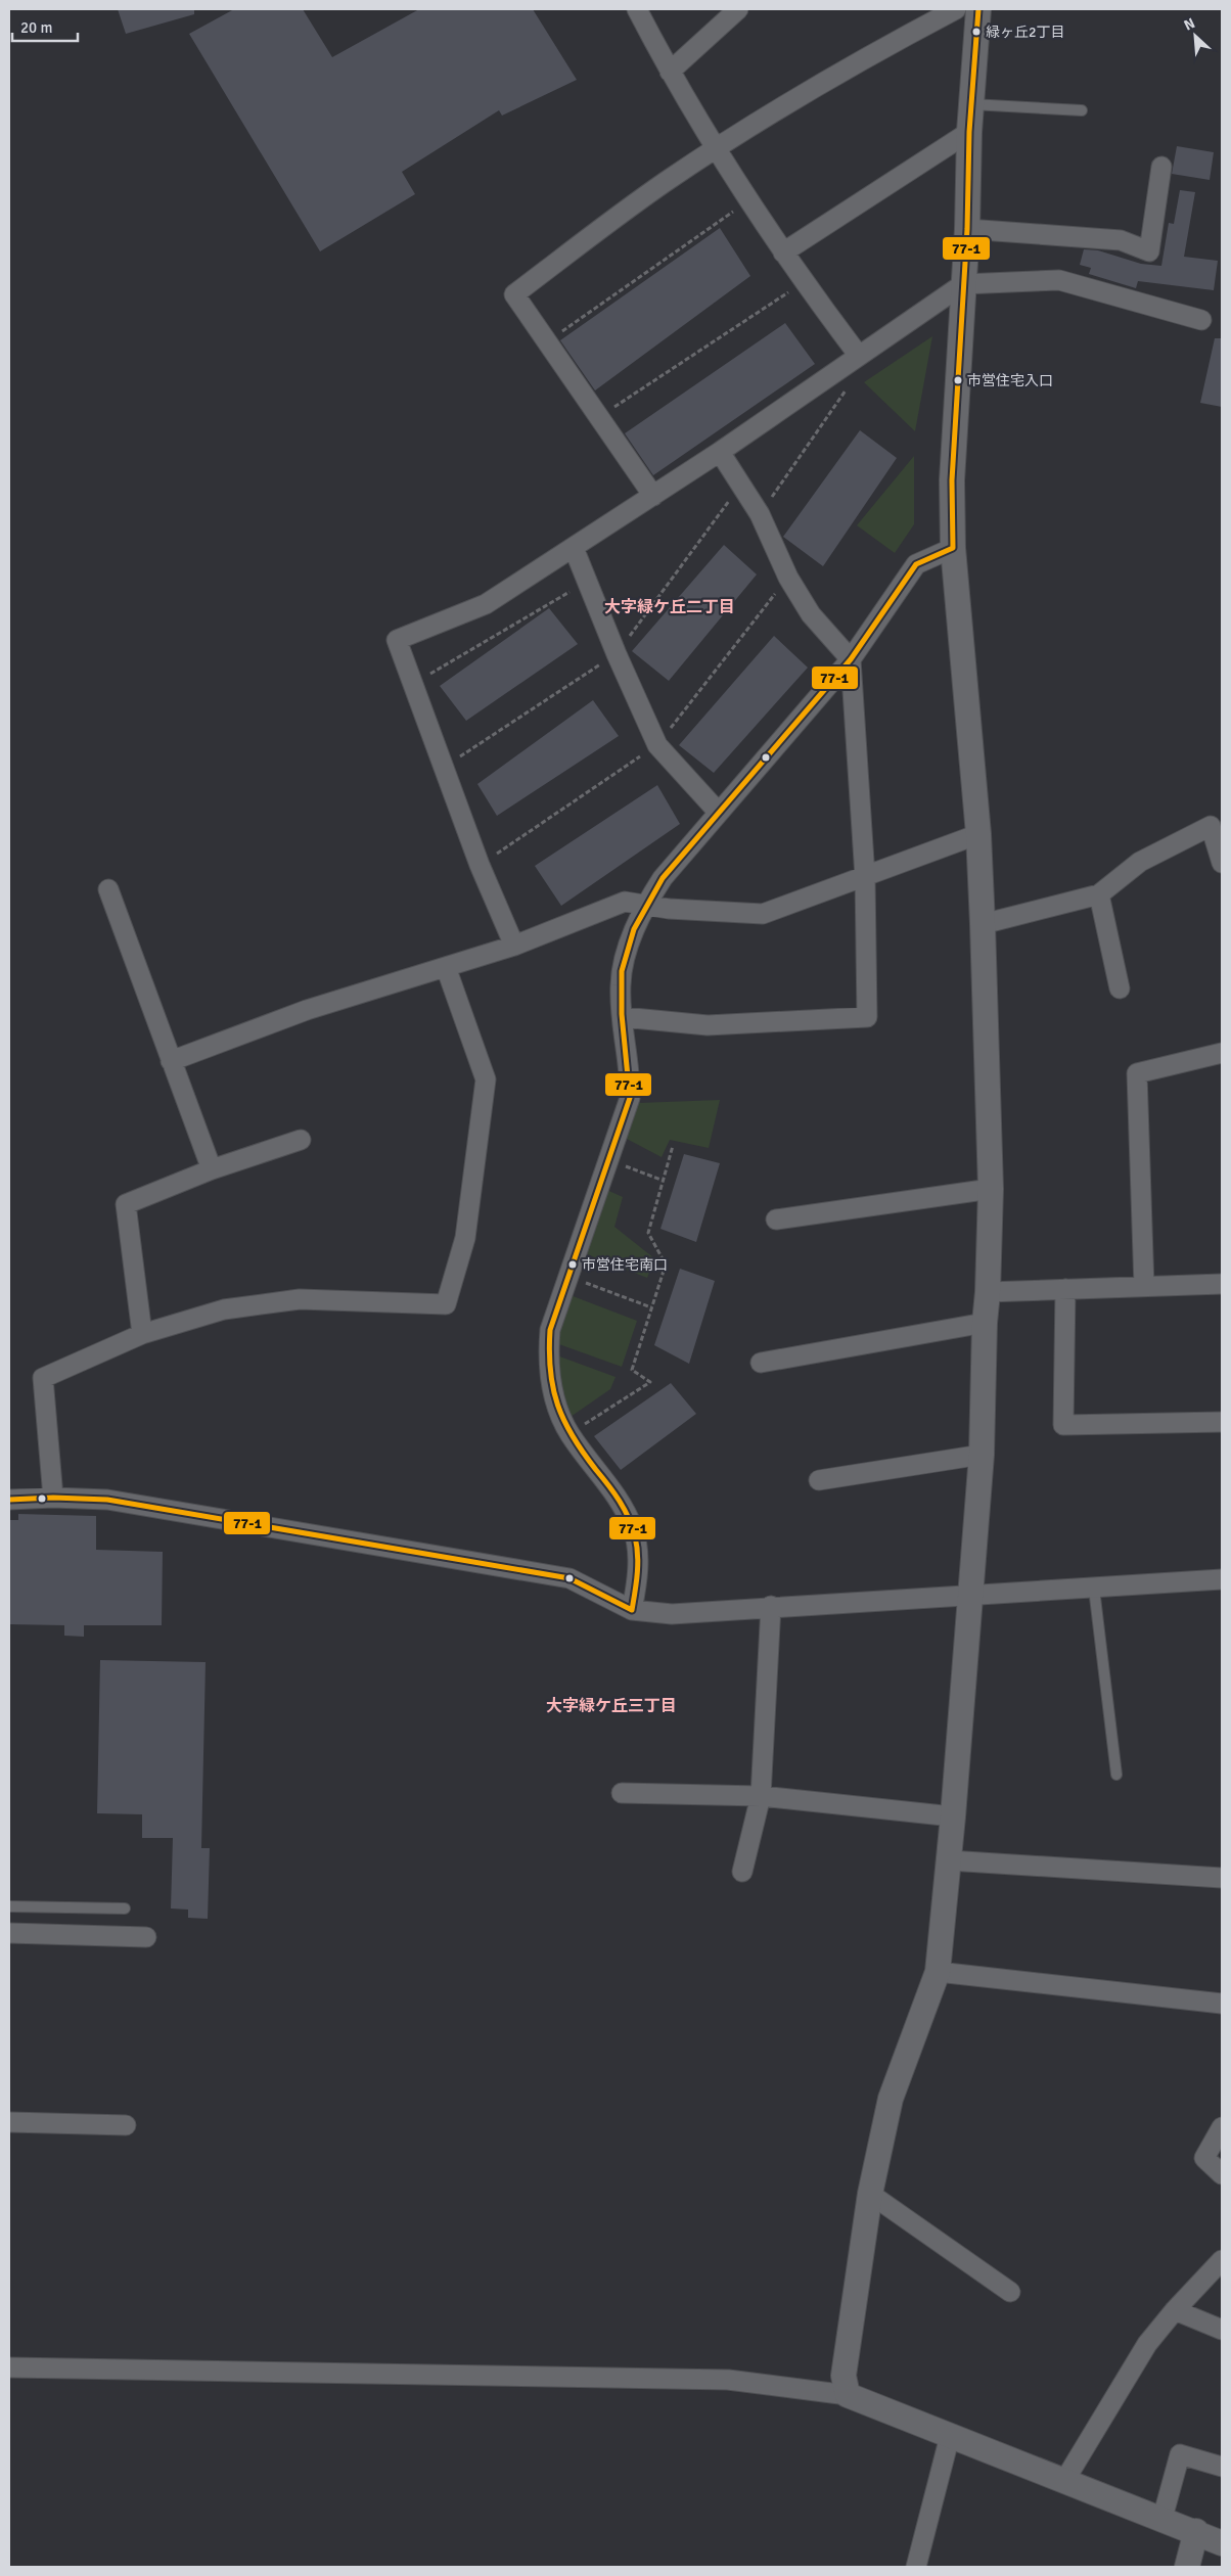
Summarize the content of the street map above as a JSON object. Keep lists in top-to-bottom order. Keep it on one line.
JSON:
{"districts":["大字緑ケ丘二丁目","大字緑ケ丘三丁目"],"places":["緑ヶ丘2丁目","市営住宅入口","市営住宅南口"],"lines":["transit line 77-1"],"scale_bar":"20 m","north":"top left"}
